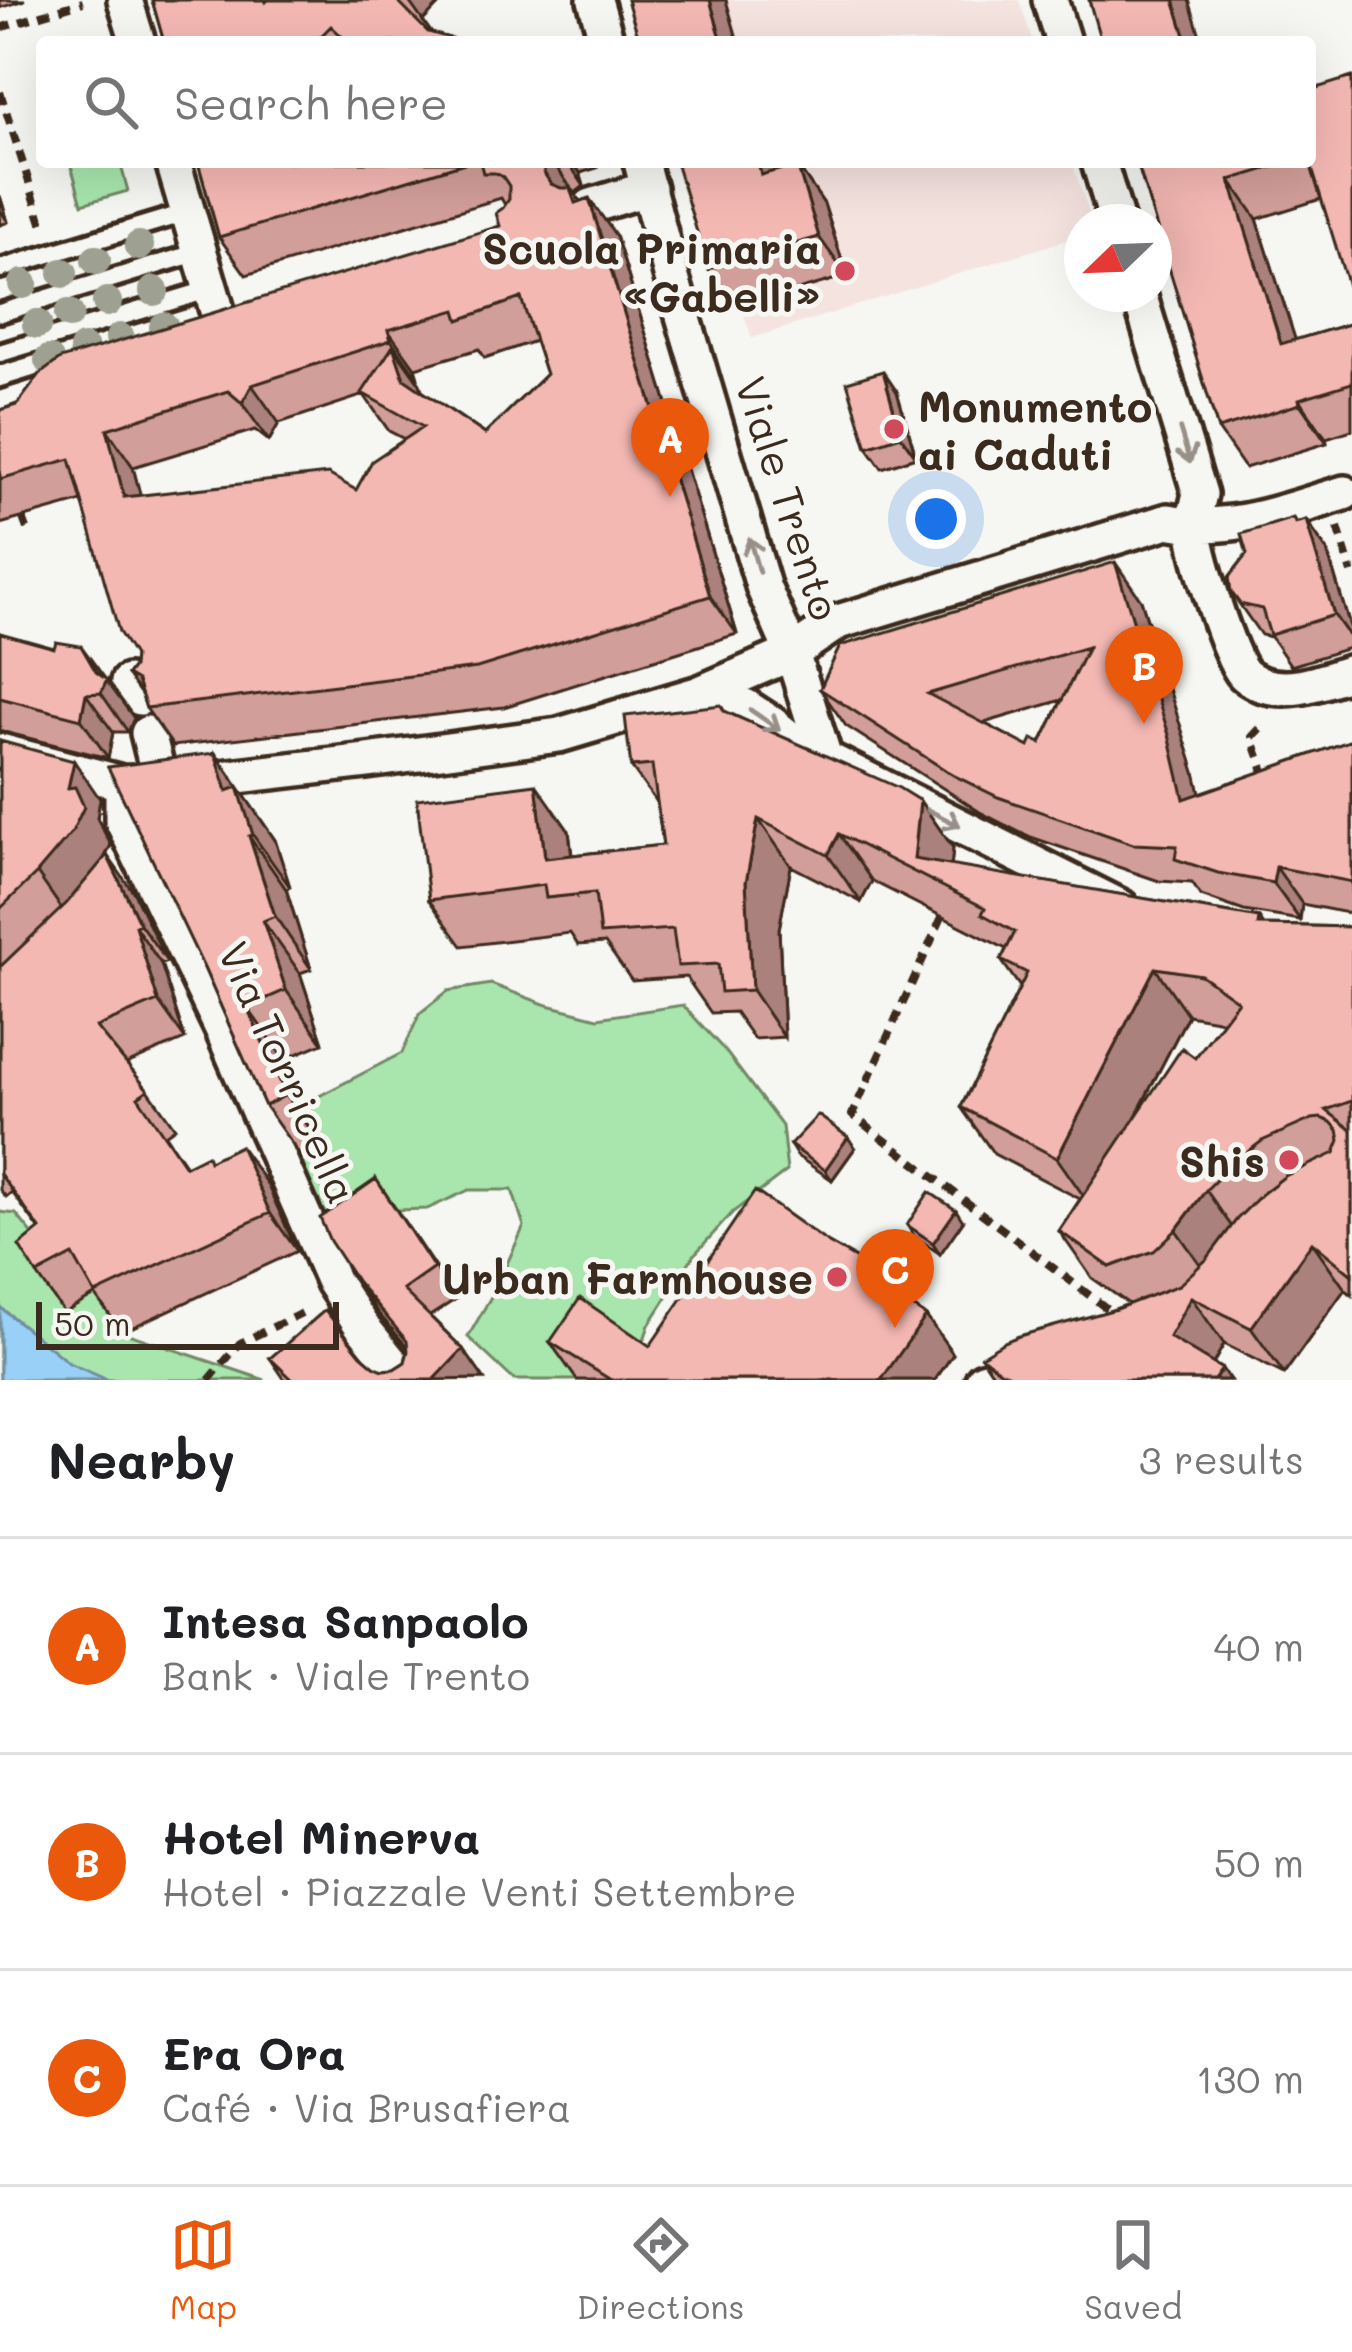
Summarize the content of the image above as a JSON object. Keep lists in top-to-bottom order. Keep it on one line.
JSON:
{"streets":{"street":["Viale Trento","Via Torricella"]},"one_way":["Viale Trento"],"places":["Scuola Primaria «Gabelli»","Monumento ai Caduti","Shis","Urban Farmhouse"],"scale_bar":"50 m","north":"bottom left","page":{"search":"Search here","pins":["A","B","C"],"scale":"50 m","heading":["Nearby","3 results"],"list":[{"mark":"A","name":"Intesa Sanpaolo","note":"Bank · Viale Trento","value":"40 m"},{"mark":"B","name":"Hotel Minerva","note":"Hotel · Piazzale Venti Settembre","value":"50 m"},{"mark":"C","name":"Era Ora","note":"Café · Via Brusafiera","value":"130 m"}],"nav":["Map","Directions","Saved"]}}
